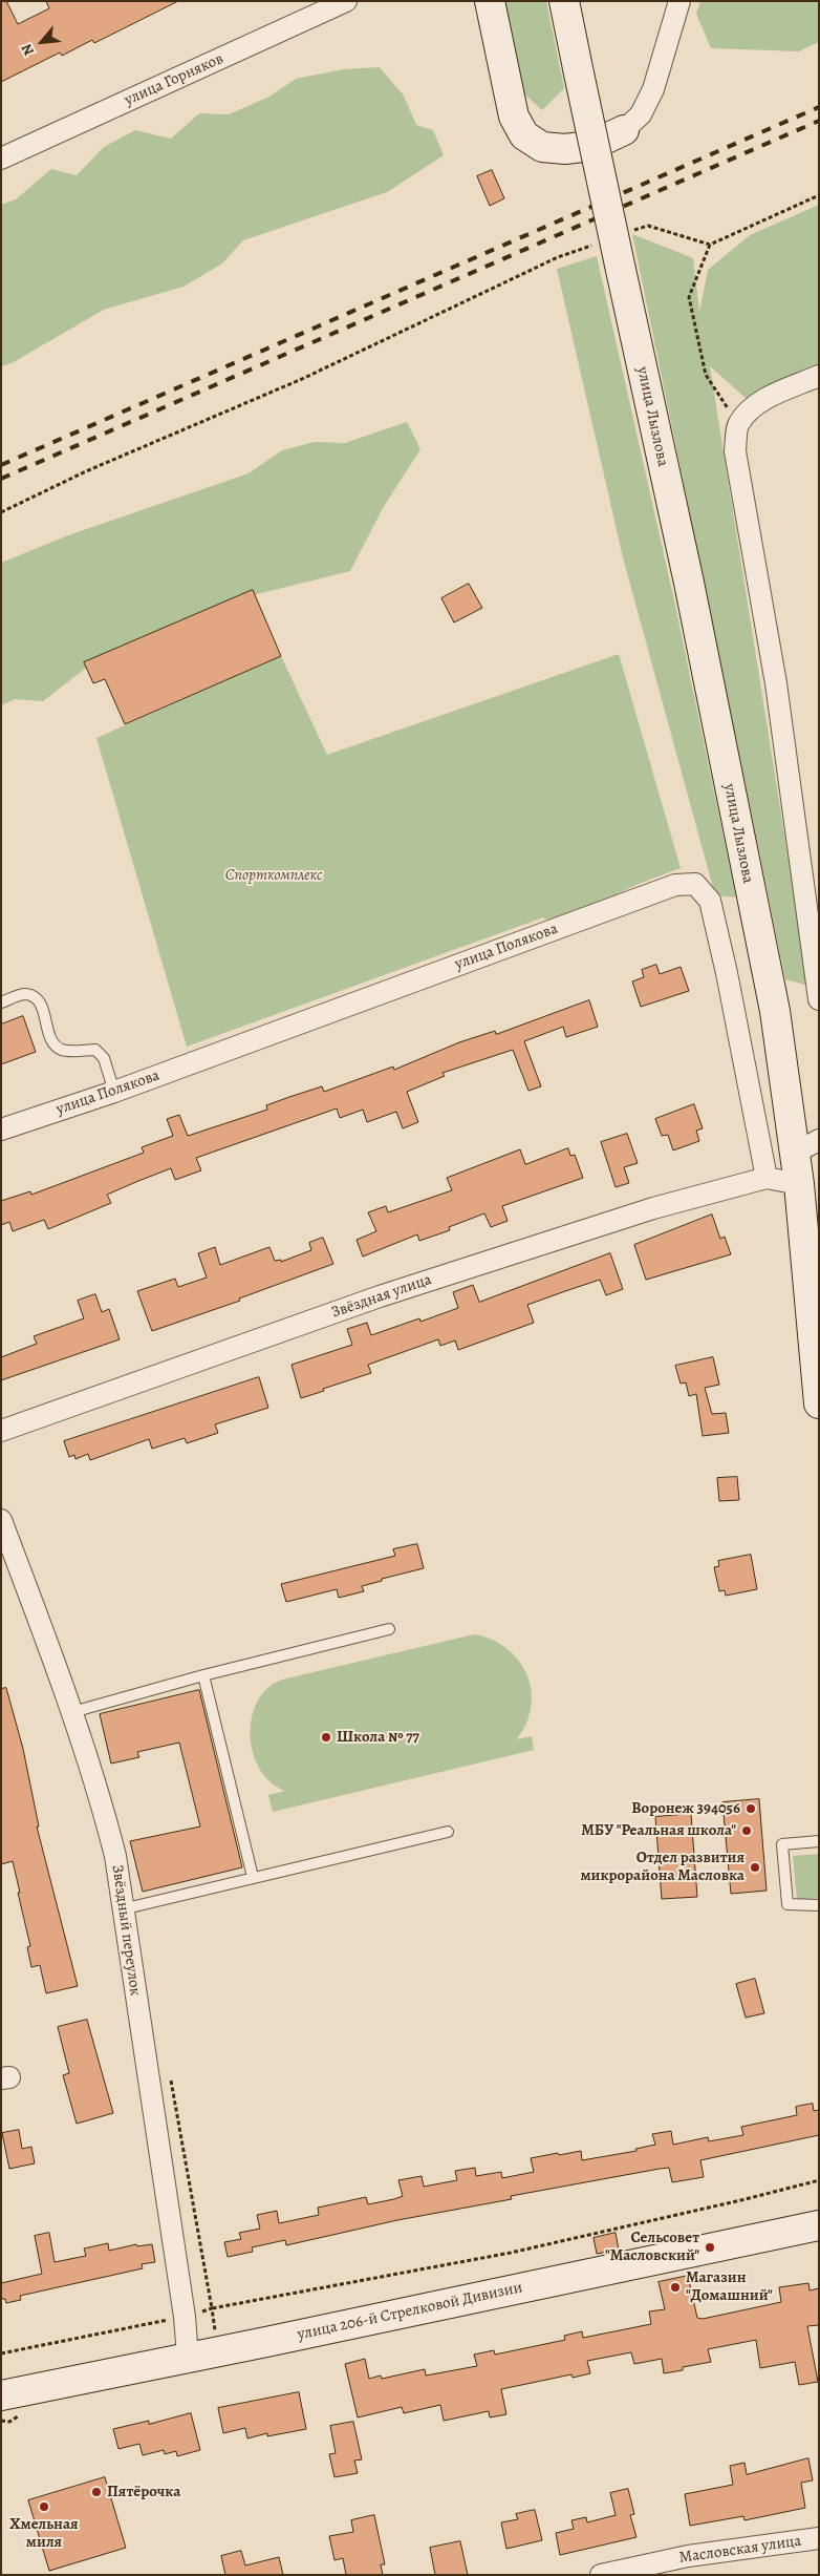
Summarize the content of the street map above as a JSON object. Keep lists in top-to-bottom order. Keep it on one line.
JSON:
{"streets":{"main road":["улица Лызлова","улица 206-й Стрелковой Дивизии"],"street":["улица Горняков","улица Полякова","Звёздная улица","Звёздный переулок","Масловская улица"]},"crossings":[["улица Полякова","Звёздная улица"],["Звёздный переулок","улица 206-й Стрелковой Дивизии"]],"parks":["Спорткомплекс"],"places":["Школа № 77","Воронеж 394056","МБУ \"Реальная школа\"","Отдел развития микрорайона Масловка","Сельсовет \"Масловский\"","Магазин \"Домашний\"","Пятёрочка","Хмельная миля"],"north":"bottom left"}
